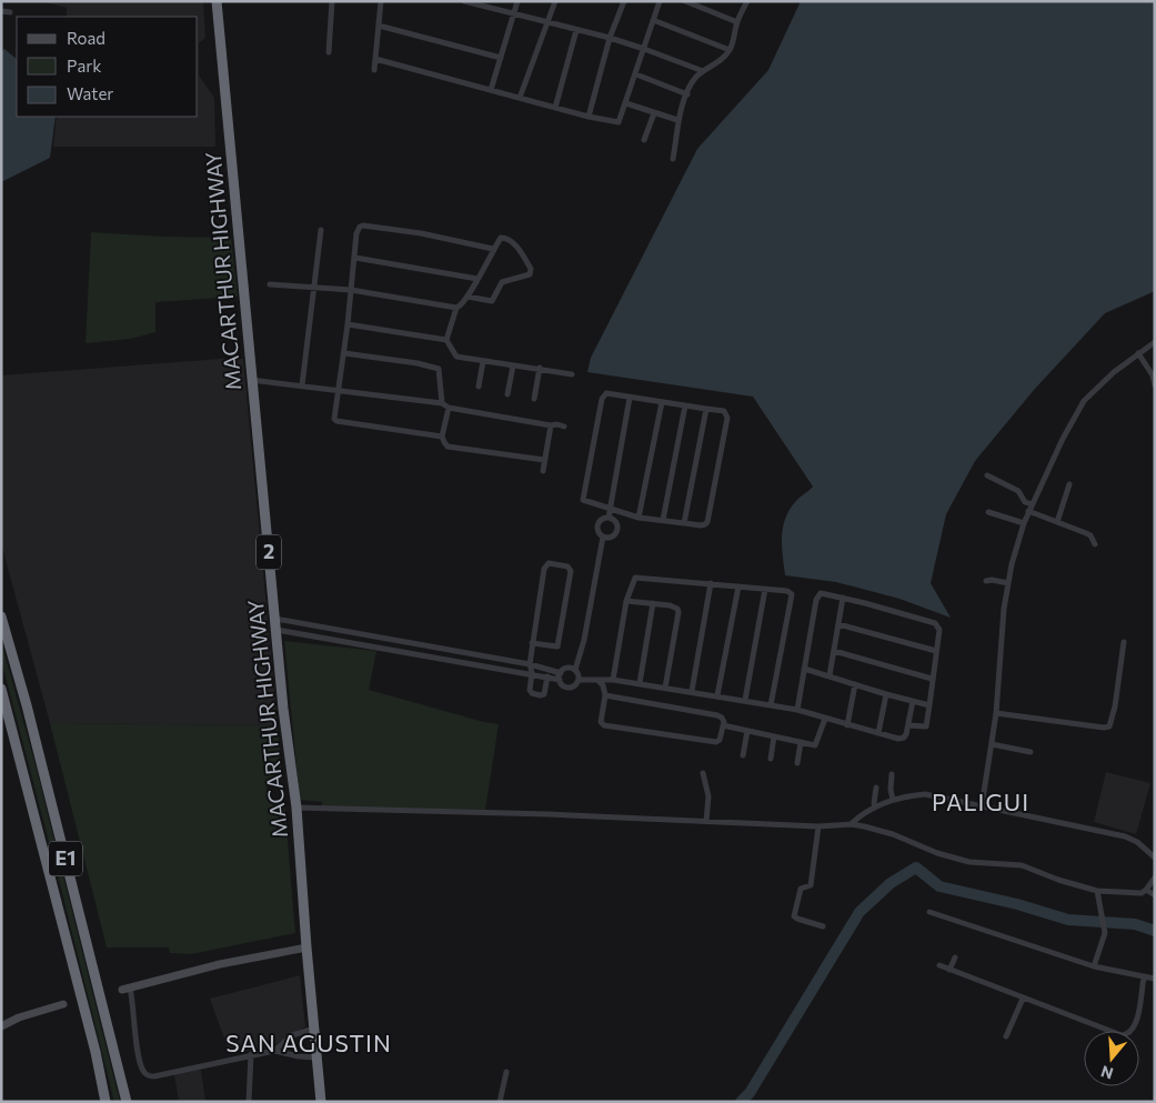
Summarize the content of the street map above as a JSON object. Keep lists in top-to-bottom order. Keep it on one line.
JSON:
{"streets":{"highway":["MACARTHUR HIGHWAY","2","E1"]},"districts":["PALIGUI","SAN AGUSTIN"],"legend":["Road","Park","Water"],"north":"bottom"}
